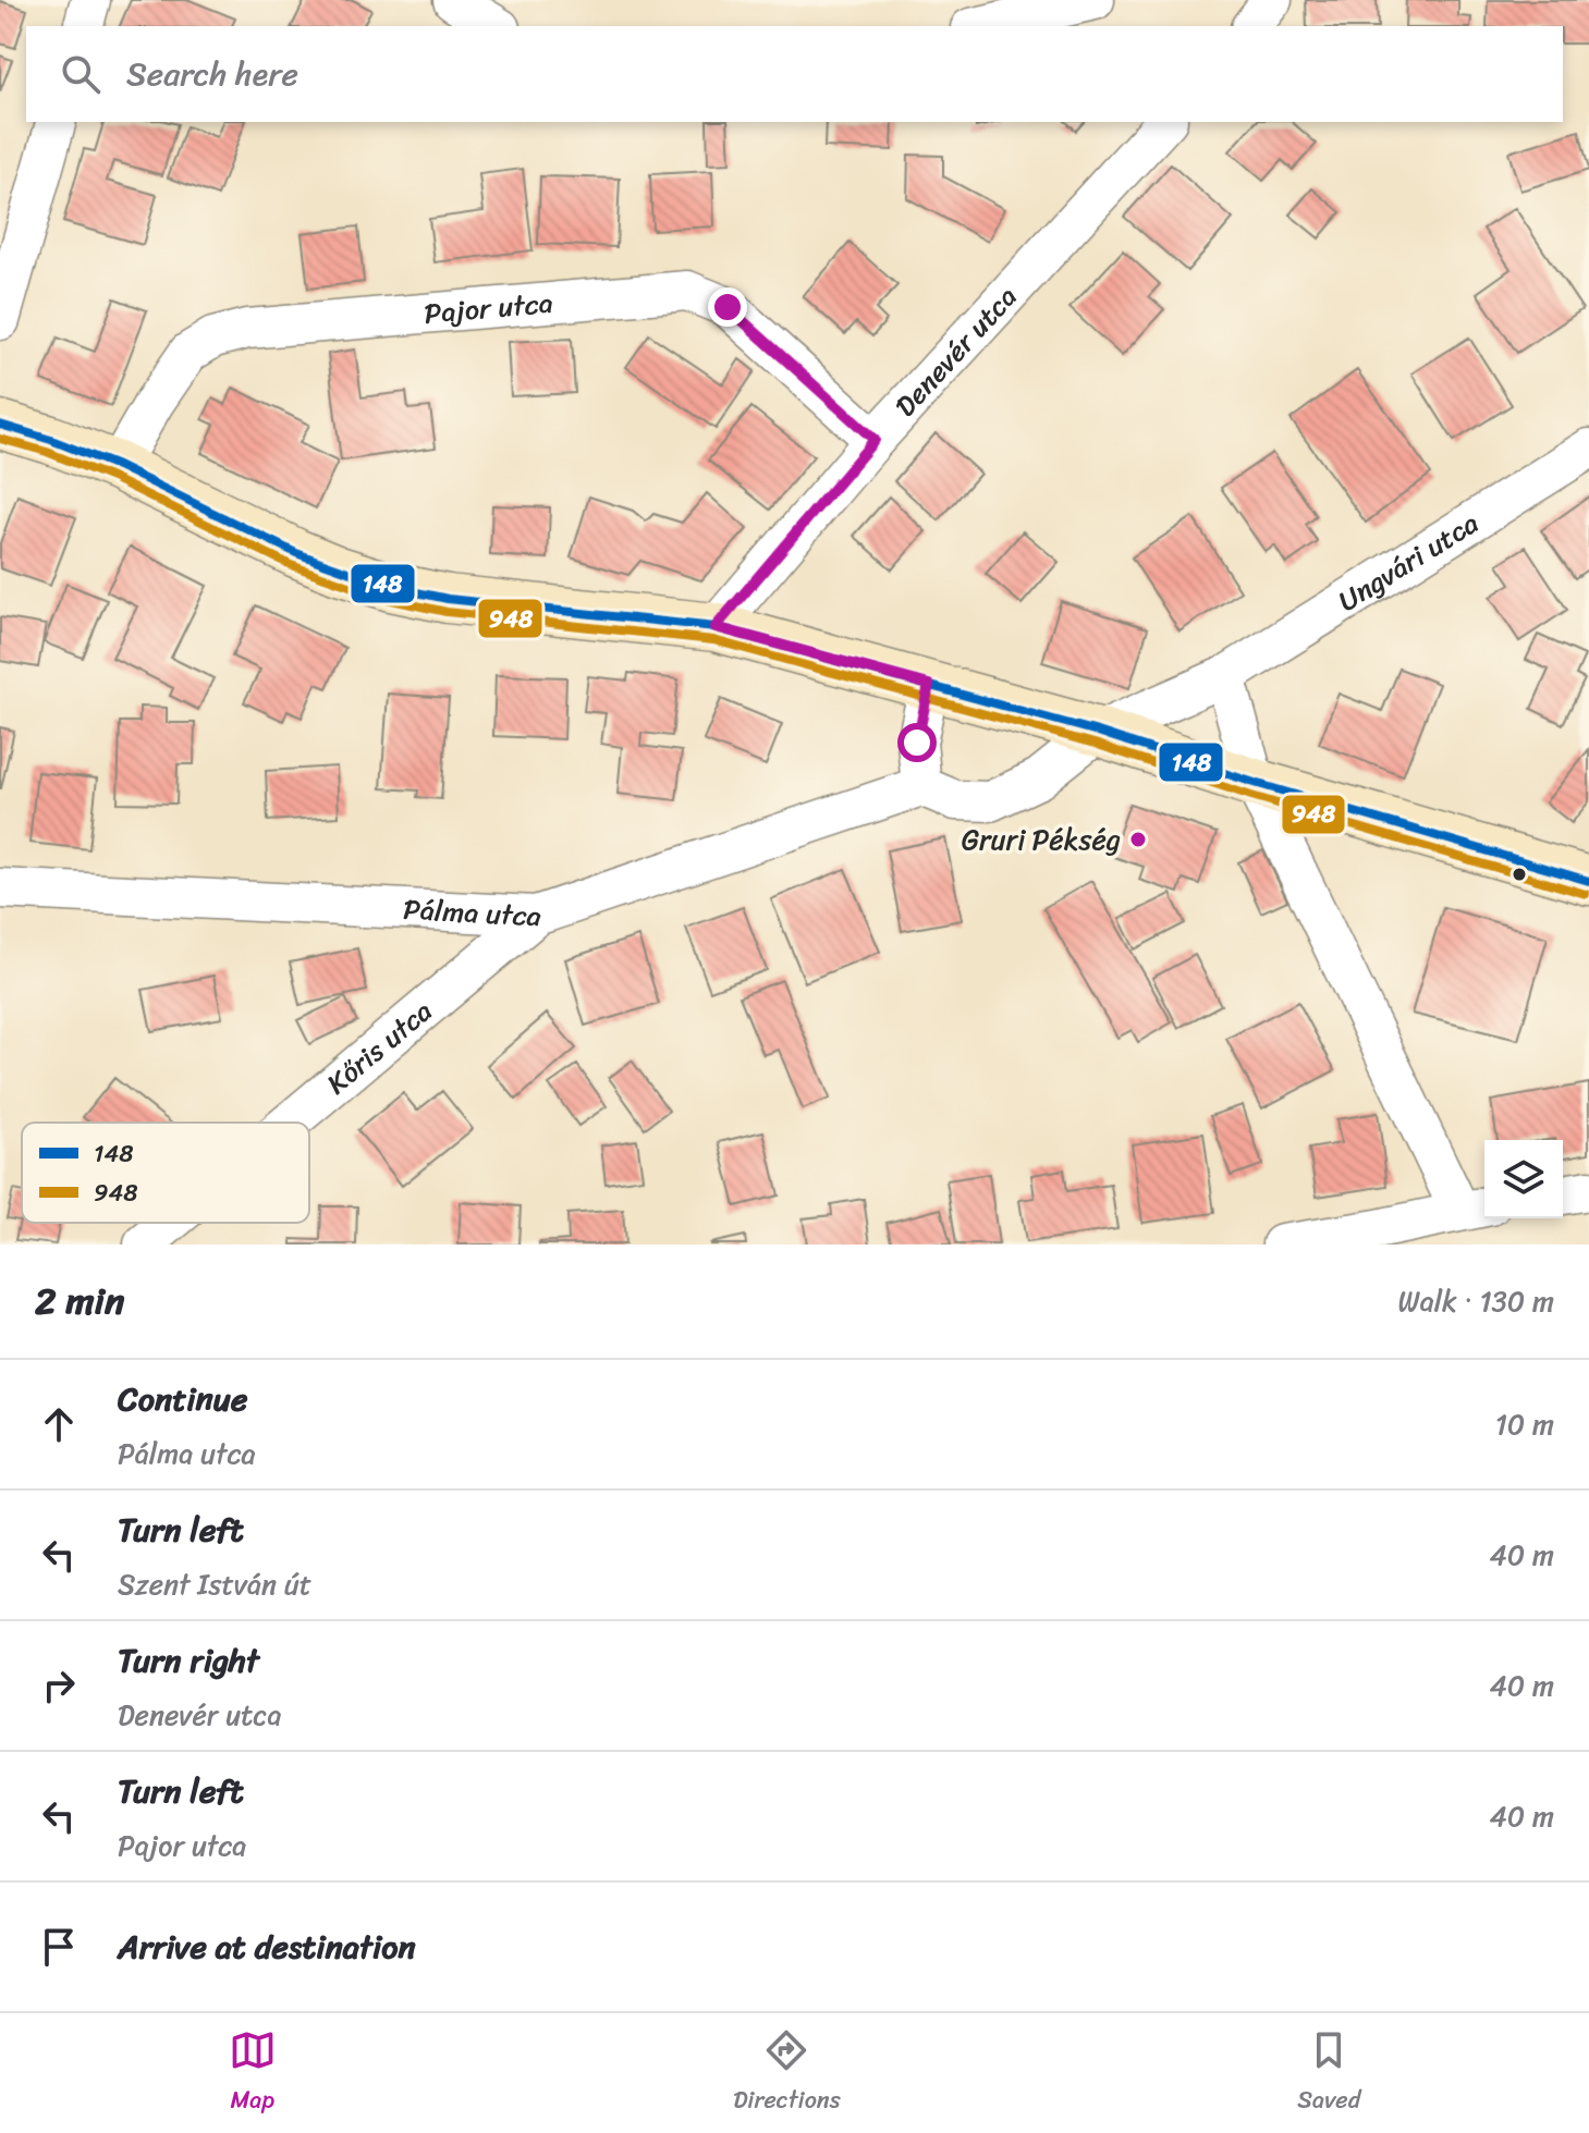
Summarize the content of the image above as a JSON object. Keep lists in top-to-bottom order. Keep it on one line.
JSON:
{"streets":{"street":["Pajor utca","Denevér utca","Ungvári utca","Pálma utca","Kőris utca"]},"crossings":[["Pajor utca","Denevér utca"],["Pálma utca","Kőris utca"]],"places":["Gruri Pékség"],"lines":["transit line 148","transit line 948"],"legend":["148","948"],"page":{"search":"Search here","heading":["2 min","Walk · 130 m"],"list":[["Continue","Pálma utca","10 m"],["Turn left","Szent István út","40 m"],["Turn right","Denevér utca","40 m"],["Turn left","Pajor utca","40 m"],"Arrive at destination"],"nav":["Map","Directions","Saved"]}}
